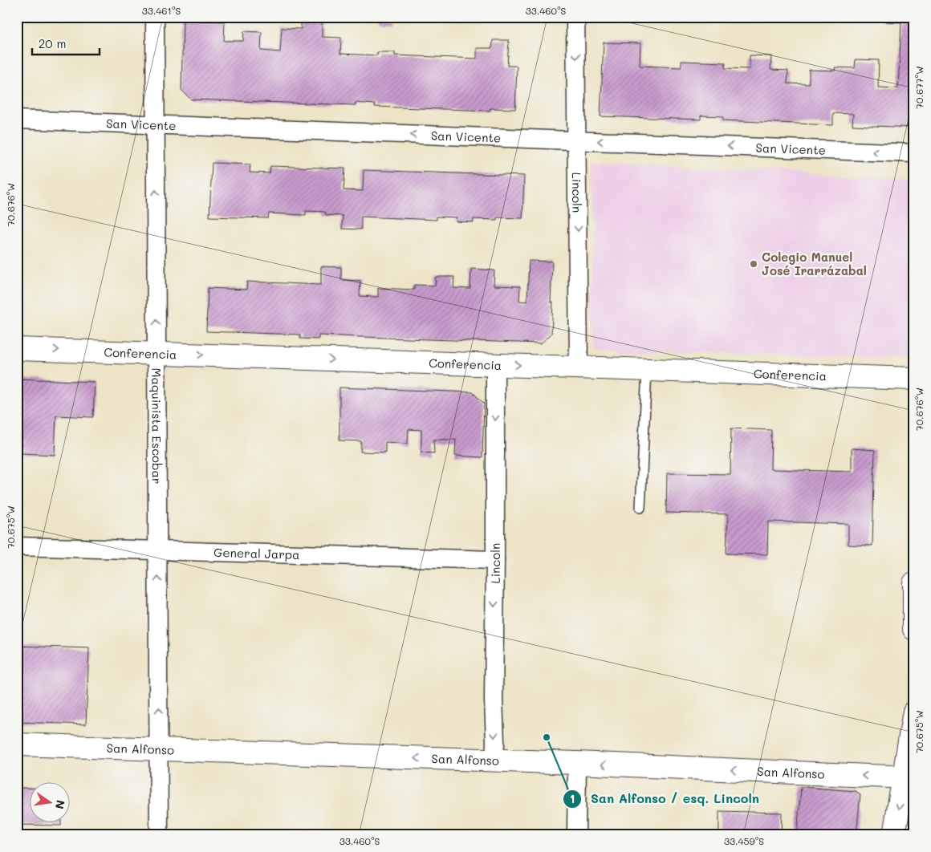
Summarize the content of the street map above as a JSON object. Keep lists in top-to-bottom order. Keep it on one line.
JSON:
{"streets":{"street":["San Vicente","Lincoln","Conferencia","Maquinista Escobar","General Jarpa","San Alfonso"]},"crossings":[["San Vicente","Lincoln"],["San Vicente","Maquinista Escobar"],["Lincoln","Conferencia"],["Lincoln","General Jarpa"],["Lincoln","San Alfonso"],["Conferencia","Maquinista Escobar"],["Maquinista Escobar","General Jarpa"],["Maquinista Escobar","San Alfonso"]],"one_way":["San Vicente","Lincoln","Conferencia","Maquinista Escobar","San Alfonso"],"places":["Colegio Manuel José Irarrázabal","San Alfonso / esq. Lincoln"],"scale_bar":"20 m","north":"right","coordinates":["33.461°S","33.460°S","70.677°W","70.676°W","70.675°W","33.459°S"]}
